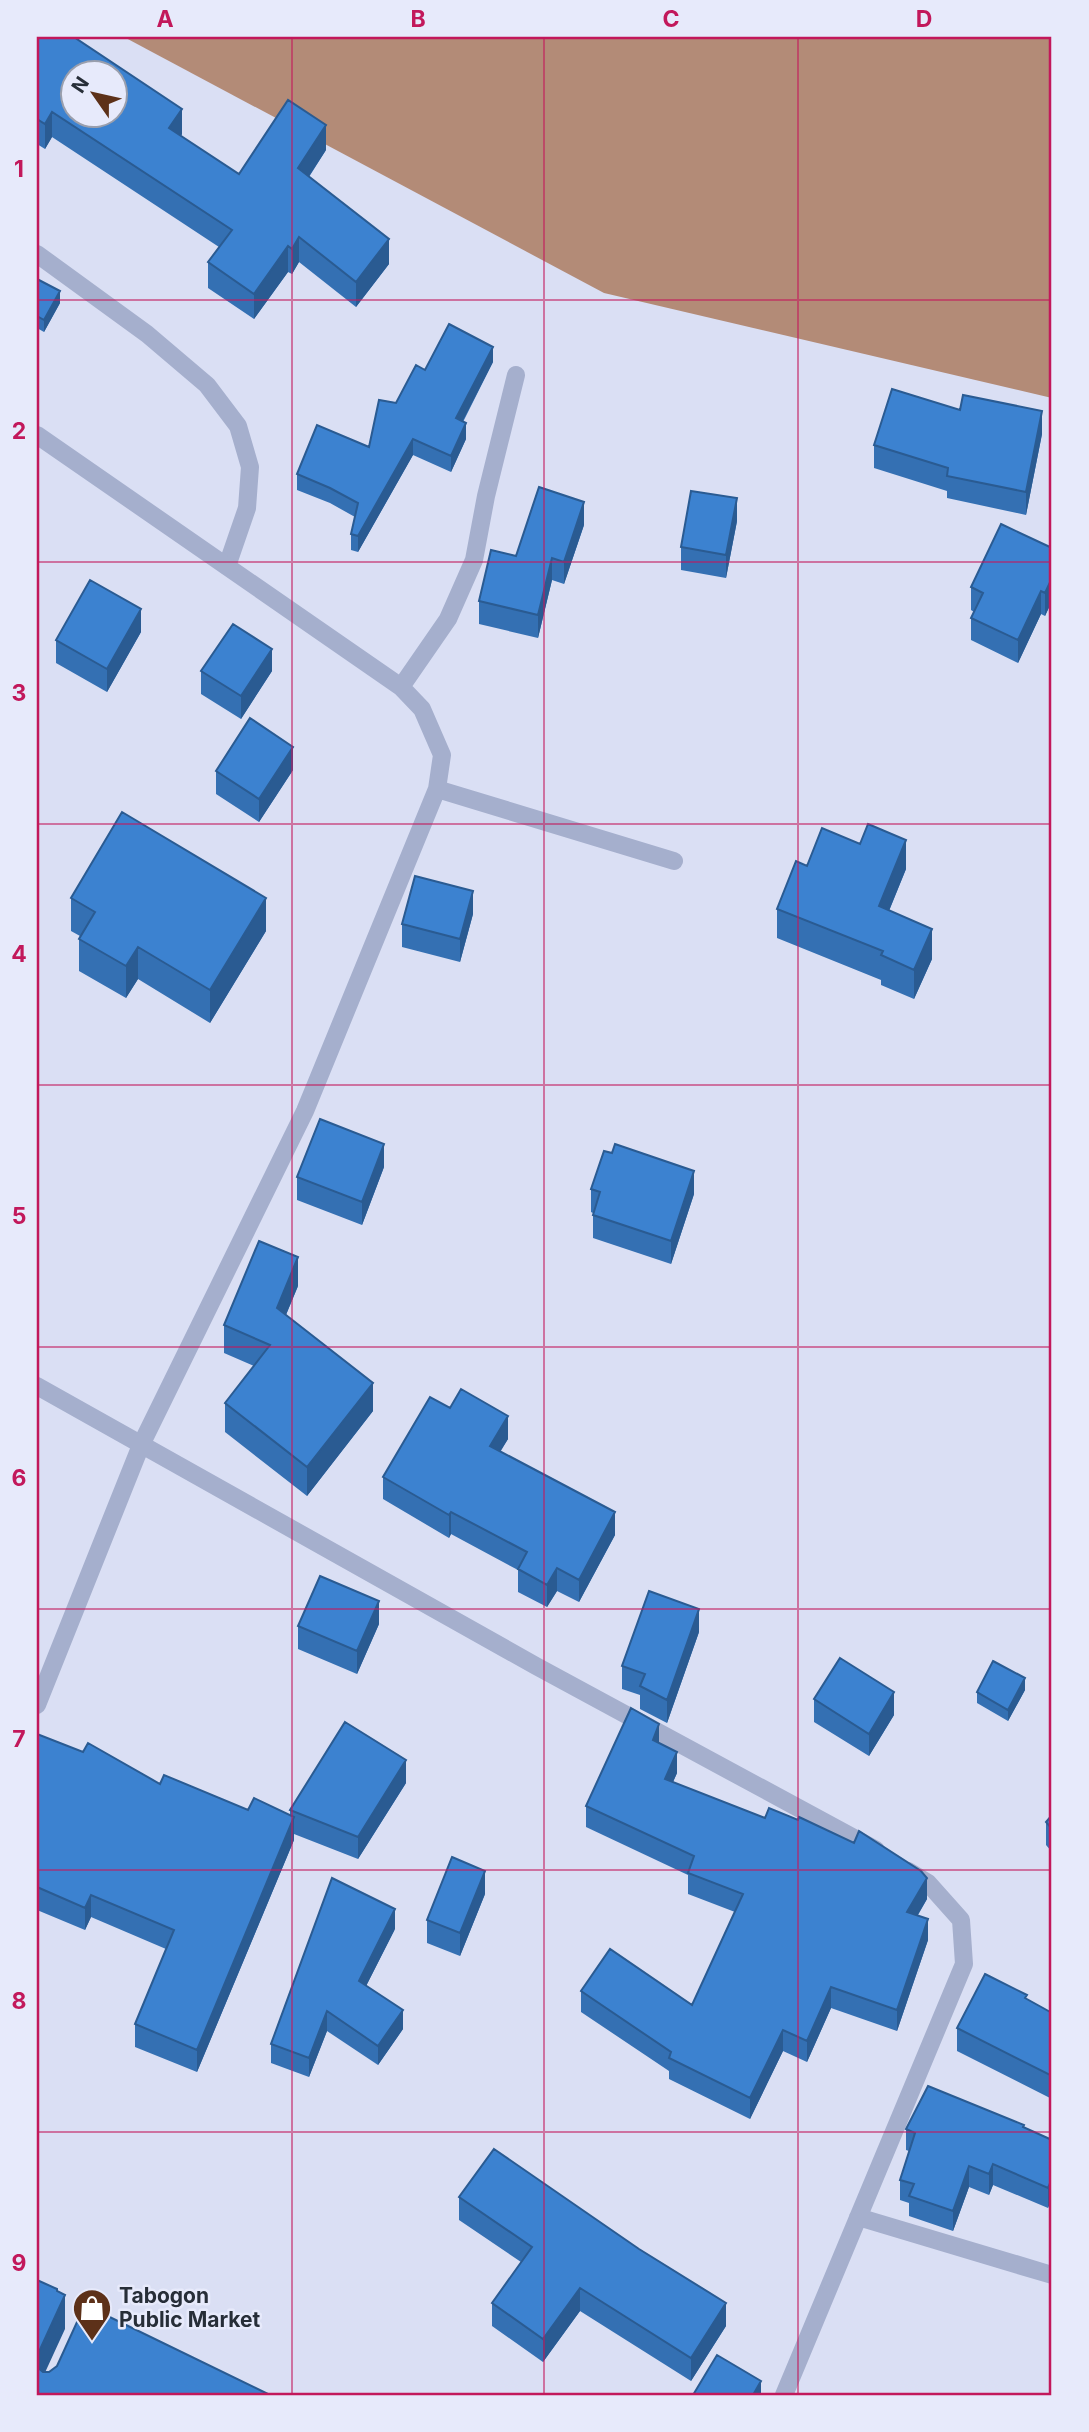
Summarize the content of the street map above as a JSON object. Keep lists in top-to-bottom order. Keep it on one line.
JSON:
{"places":{"shop":["Tabogon Public Market"]},"north":"top left","grid":{"columns":["A","B","C","D"],"rows":["1","2","3","4","5","6","7","8","9"]}}
